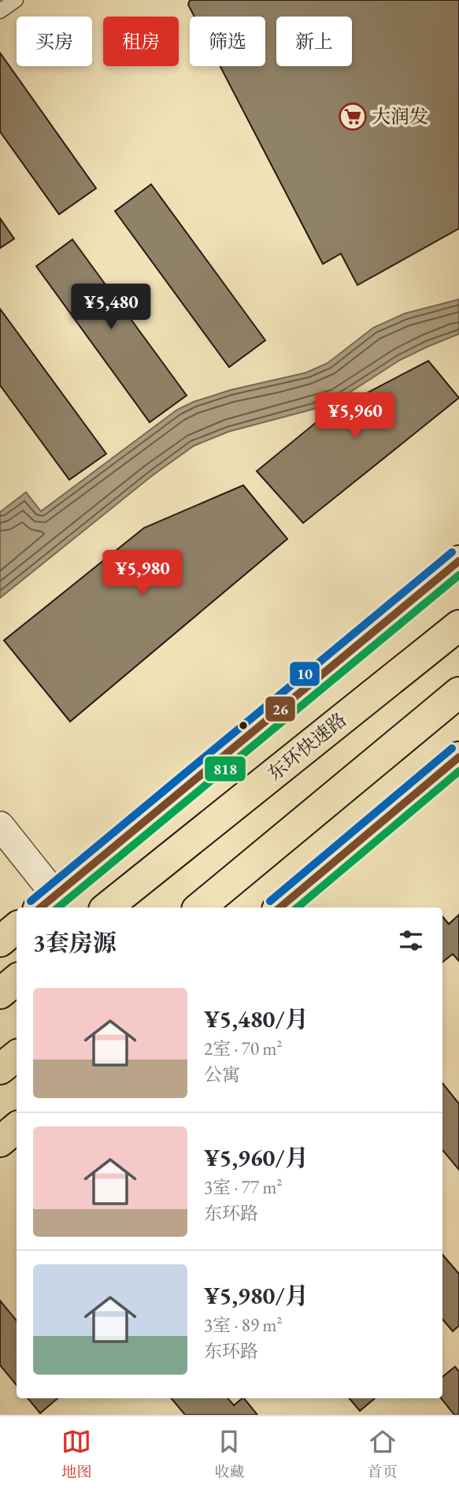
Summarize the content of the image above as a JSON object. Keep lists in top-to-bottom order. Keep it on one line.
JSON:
{"streets":{"main road":["东环快速路"]},"places":{"supermarket":["大润发"]},"lines":["transit line 10","transit line 26","transit line 818"],"page":{"chip":["买房","租房","筛选","新上"],"price":["¥5,480","¥5,960","¥5,980"],"heading":"3套房源","list":[{"name":"¥5,480/月","note":"2室 · 70 m² · 公寓"},{"name":"¥5,960/月","note":"3室 · 77 m² · 东环路"},{"name":"¥5,980/月","note":"3室 · 89 m² · 东环路"}],"tabs":["地图","收藏","首页"]}}
